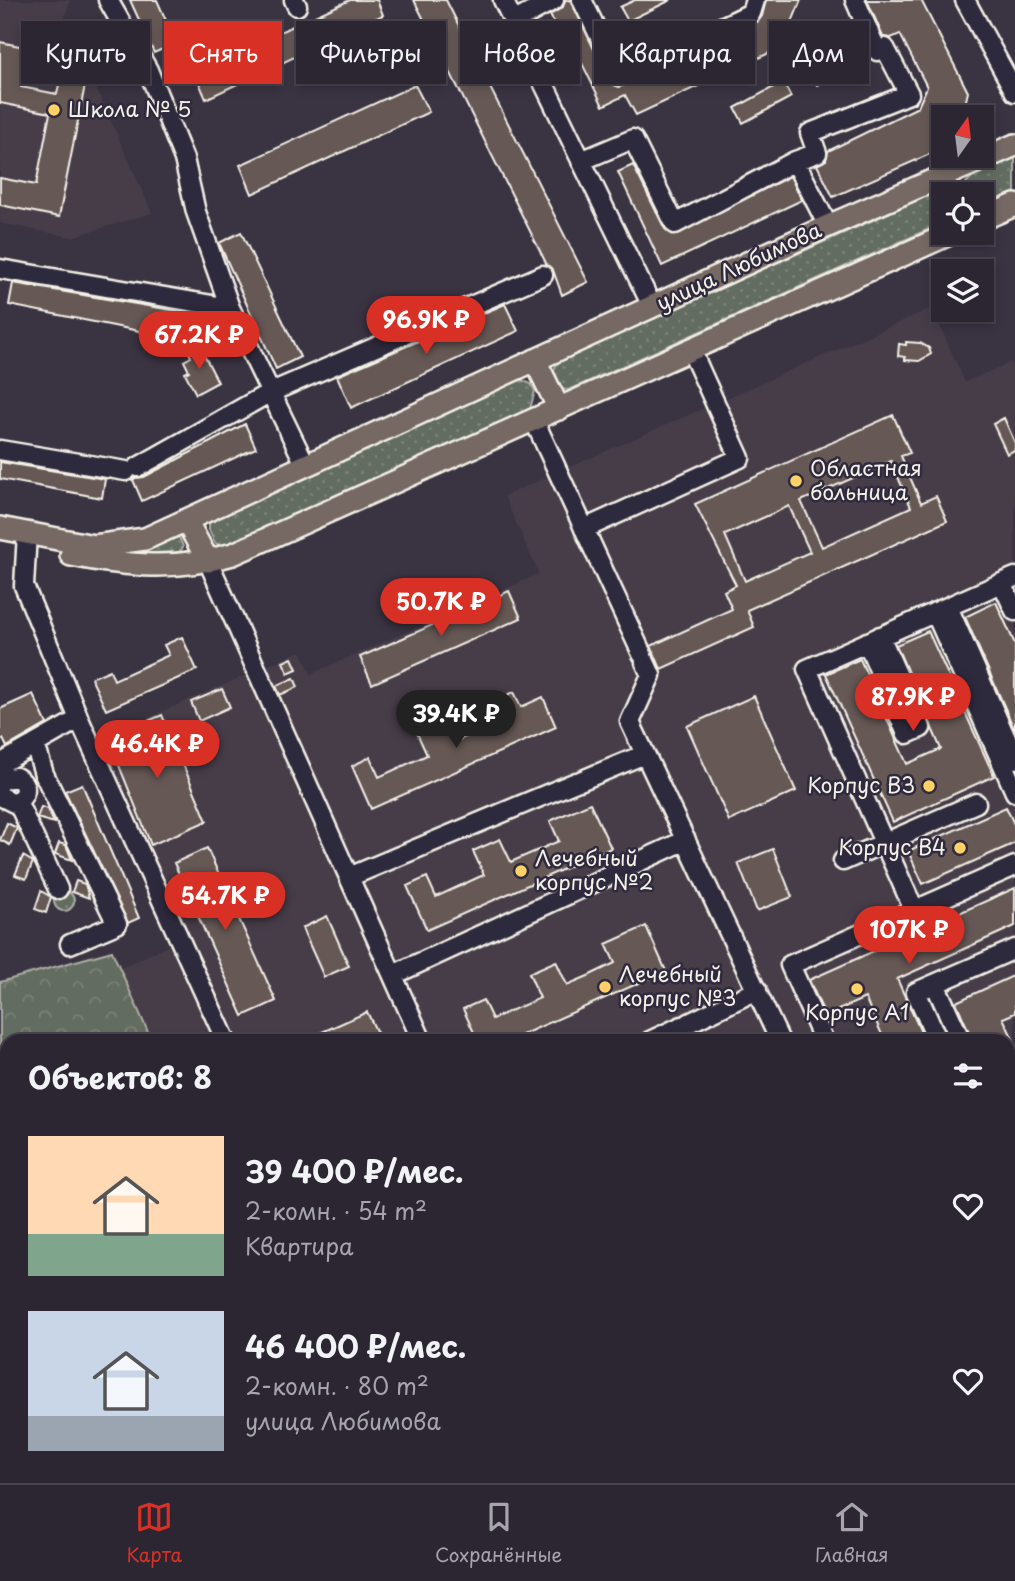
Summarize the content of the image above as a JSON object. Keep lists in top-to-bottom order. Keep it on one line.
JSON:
{"streets":{"main road":["улица Любимова"]},"places":["Школа № 5","Областная больница","Корпус В3","Корпус В4","Лечебный корпус №2","Лечебный корпус №3","Корпус А1"],"north":"top","page":{"chip":["Купить","Снять","Фильтры","Новое","Квартира","Дом"],"price":["96.9K ₽","67.2K ₽","50.7K ₽","87.9K ₽","39.4K ₽","46.4K ₽","54.7K ₽","107K ₽"],"heading":"Объектов: 8","list":[{"name":"39 400 ₽/мес.","note":"2-комн. · 54 m² · Квартира"},{"name":"46 400 ₽/мес.","note":"2-комн. · 80 m² · улица Любимова"}],"tabs":["Карта","Сохранённые","Главная"]}}
